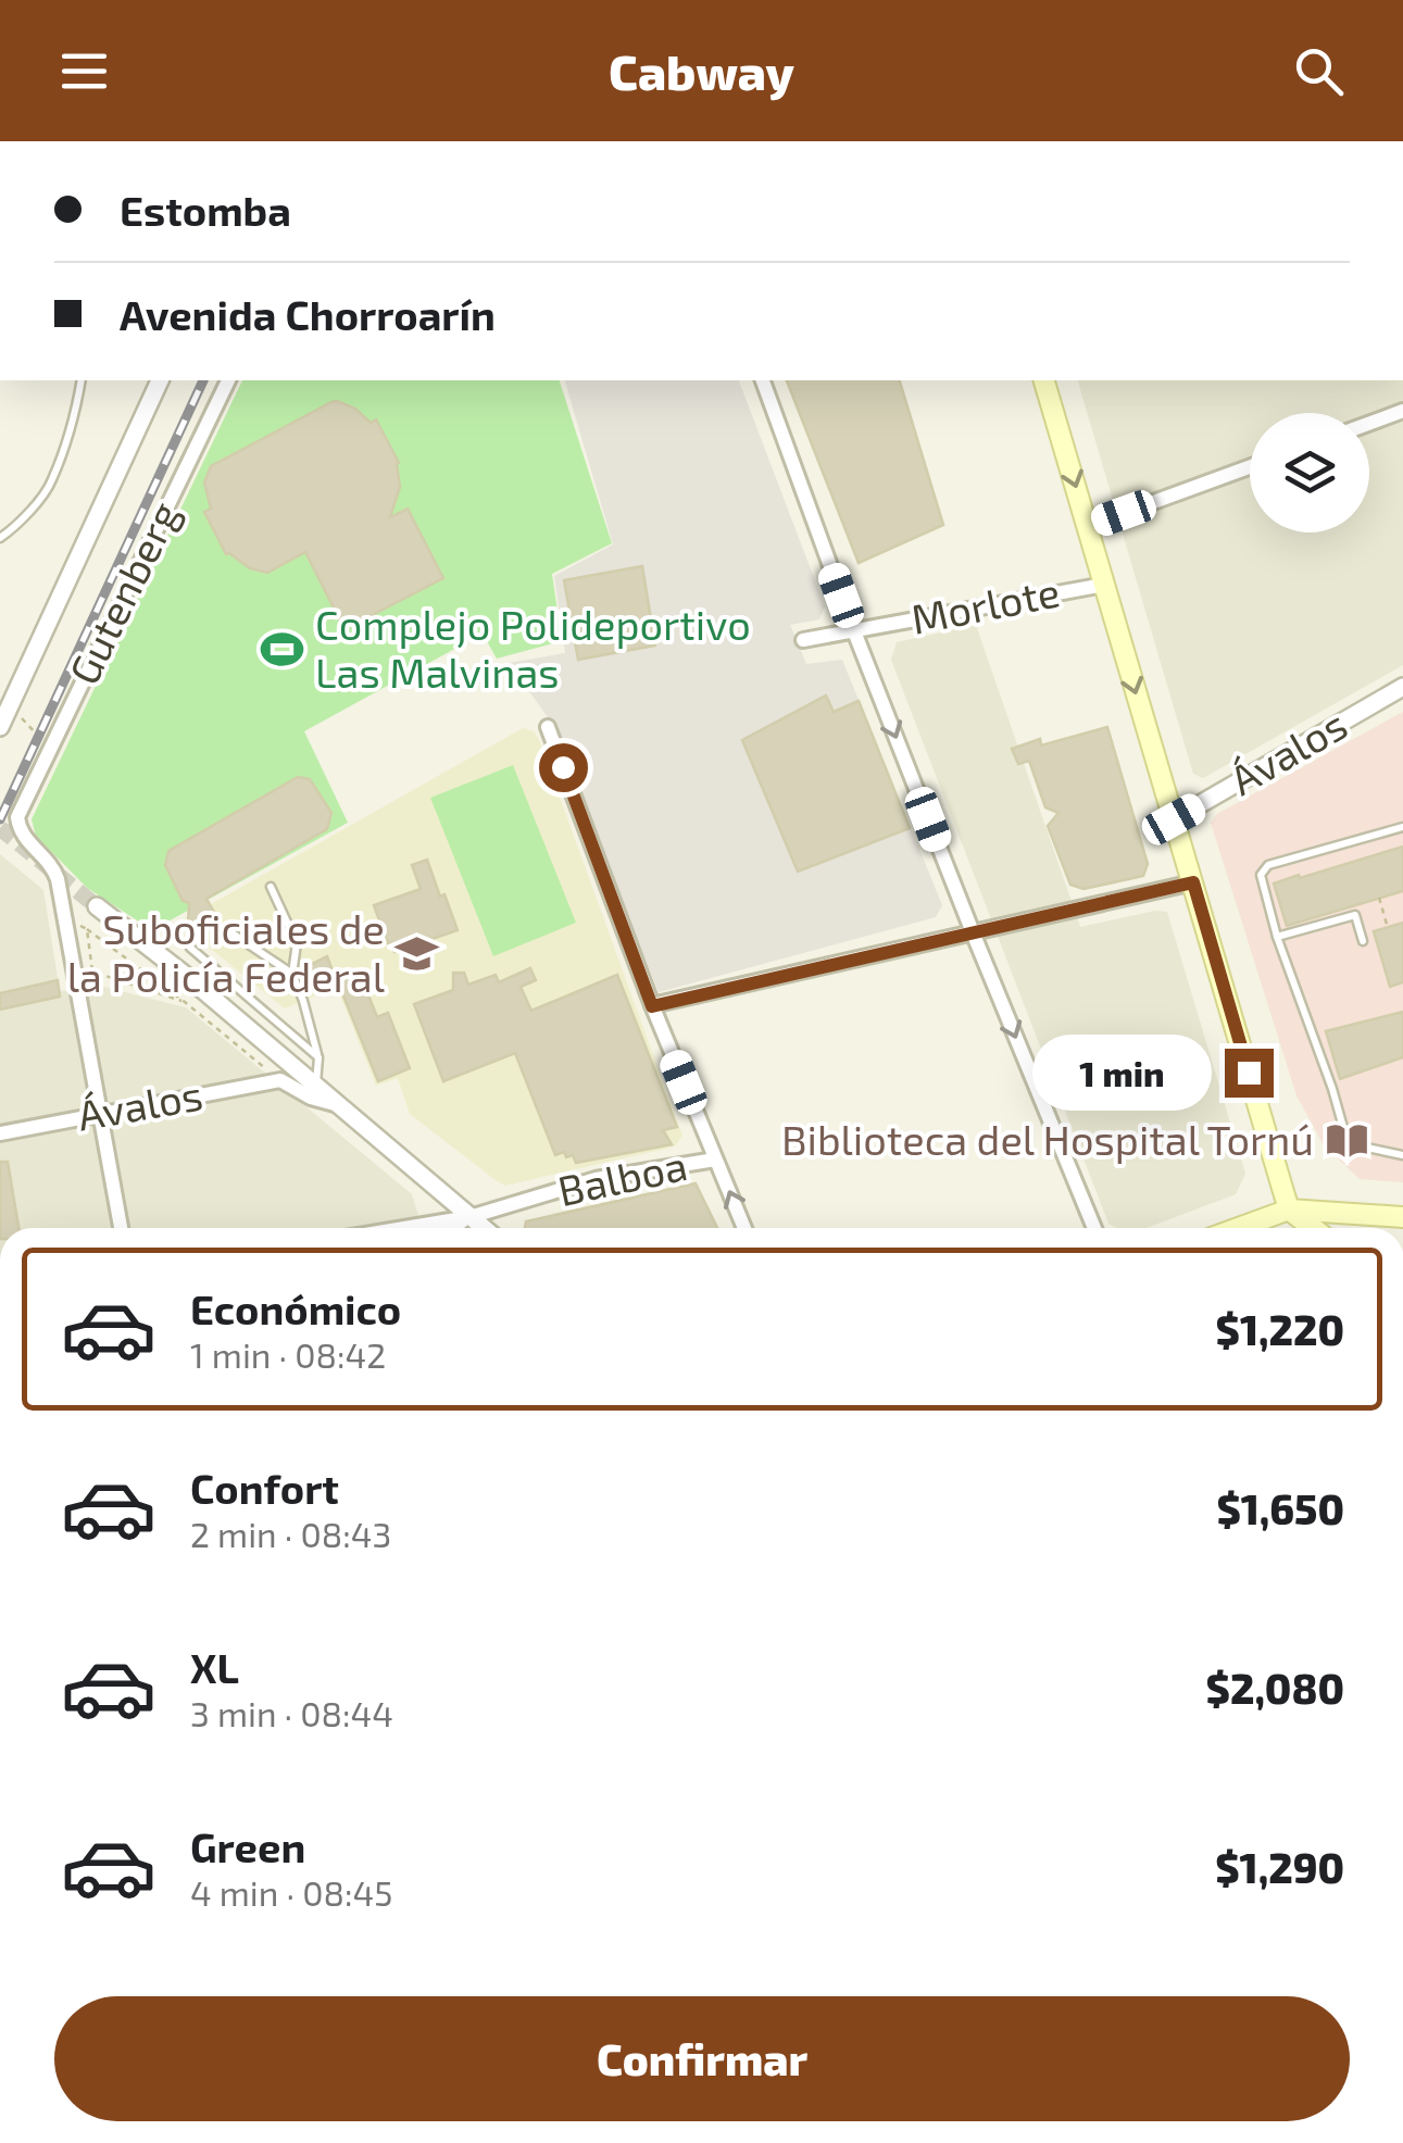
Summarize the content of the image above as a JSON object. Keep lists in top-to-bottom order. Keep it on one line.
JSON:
{"streets":{"street":["Gutenberg","Morlote","Ávalos","Balboa"]},"places":{"sports":["Complejo Polideportivo Las Malvinas"],"school or university":["Suboficiales de la Policía Federal"],"library":["Biblioteca del Hospital Tornú"]},"page":{"header":"Cabway","banner":["Estomba","Avenida Chorroarín"],"bubble":"1 min","list":[{"name":"Económico","note":"1 min · 08:42","value":"$1,220"},{"name":"Confort","note":"2 min · 08:43","value":"$1,650"},{"name":"XL","note":"3 min · 08:44","value":"$2,080"},{"name":"Green","note":"4 min · 08:45","value":"$1,290"}],"buttons":"Confirmar"}}
